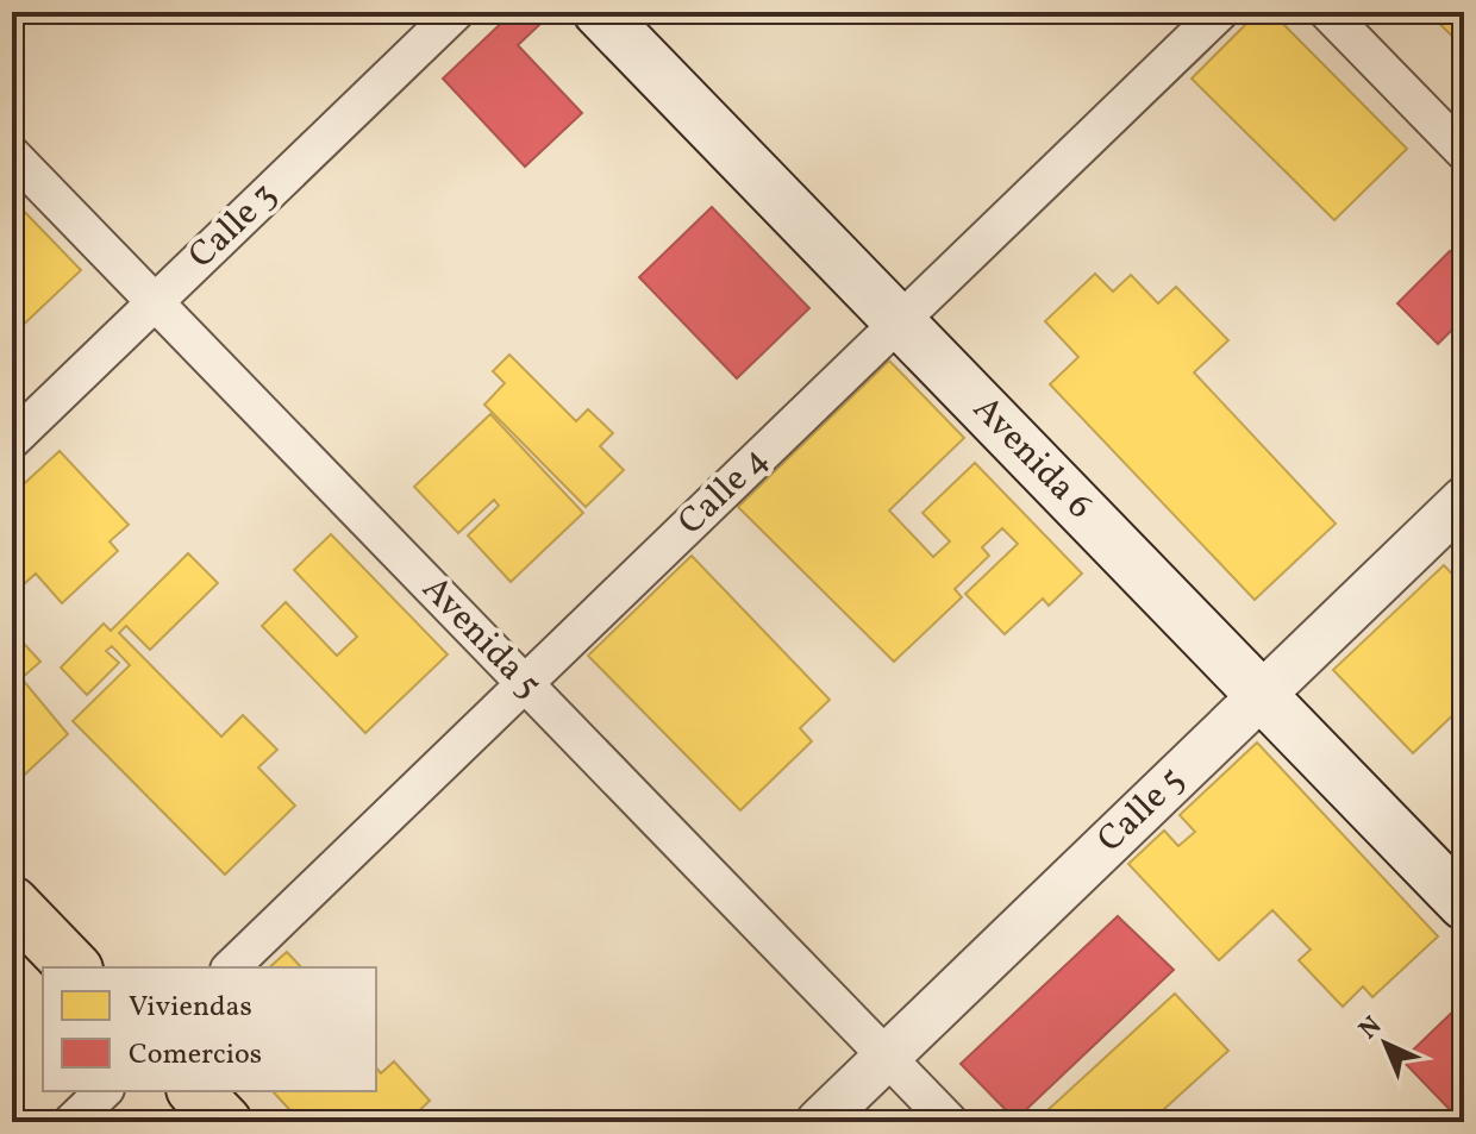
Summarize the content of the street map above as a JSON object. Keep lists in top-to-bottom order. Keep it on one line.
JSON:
{"streets":{"main road":["Avenida 6"],"street":["Calle 3","Calle 4","Avenida 5","Calle 5"]},"crossings":[["Calle 3","Avenida 5"],["Avenida 6","Calle 4"],["Avenida 6","Calle 5"],["Calle 4","Avenida 5"],["Avenida 5","Calle 5"]],"legend":["Viviendas","Comercios"],"north":"top left"}
